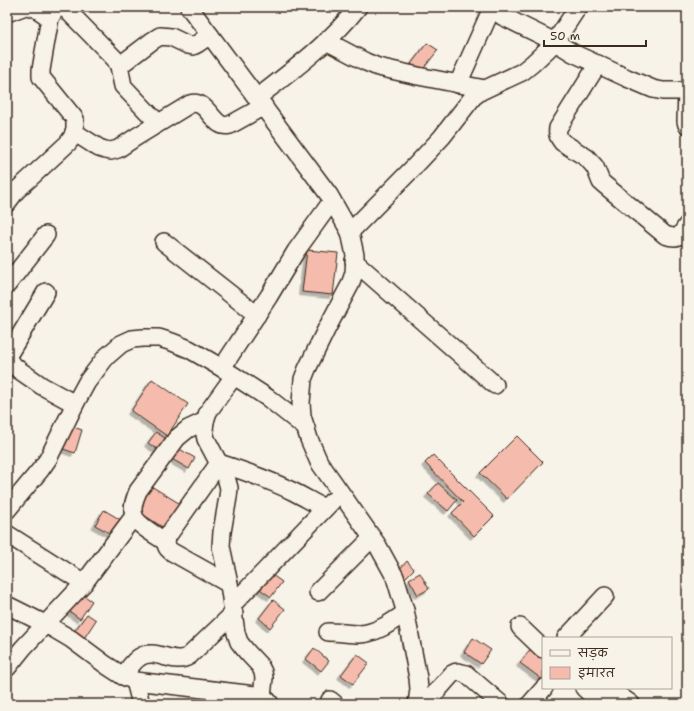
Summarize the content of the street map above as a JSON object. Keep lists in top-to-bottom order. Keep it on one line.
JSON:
{"legend":["सड़क","इमारत"],"scale_bar":"50 m"}
